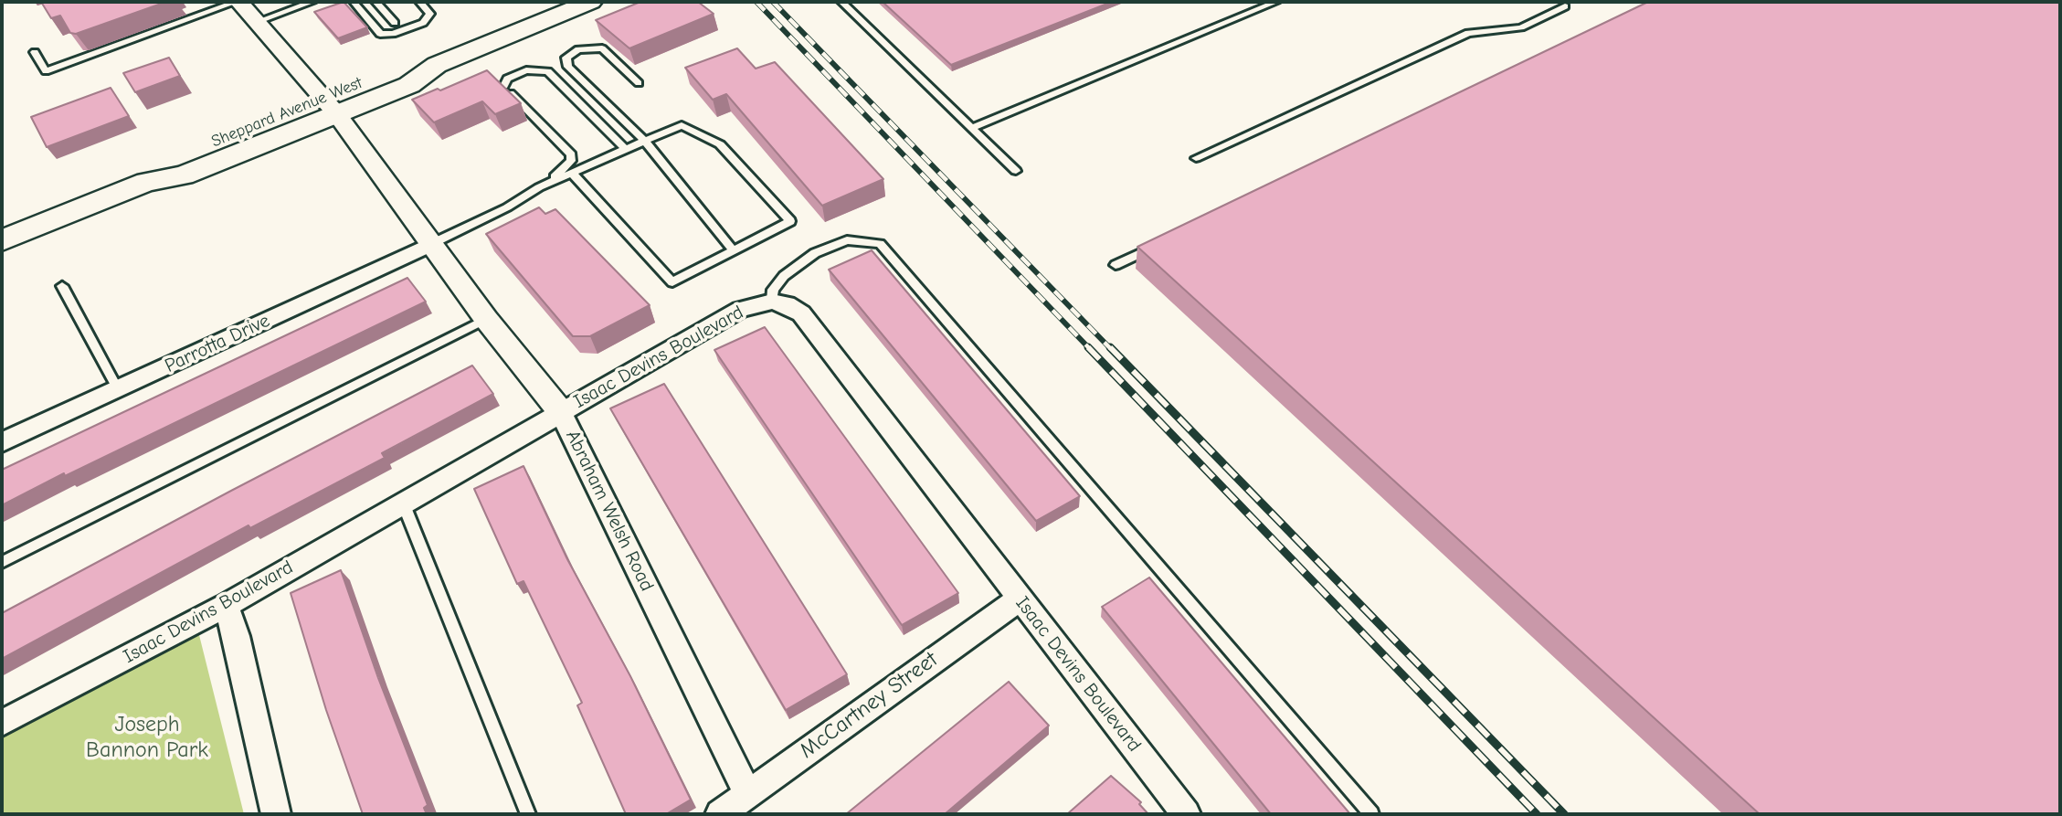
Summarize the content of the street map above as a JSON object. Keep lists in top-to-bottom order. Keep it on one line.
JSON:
{"streets":{"main road":["Sheppard Avenue West"],"street":["Parrotta Drive","Isaac Devins Boulevard","Abraham Welsh Road","McCartney Street"]},"crossings":[["Sheppard Avenue West","Abraham Welsh Road"],["Parrotta Drive","Abraham Welsh Road"],["Isaac Devins Boulevard","Abraham Welsh Road"],["Isaac Devins Boulevard","McCartney Street"],["Abraham Welsh Road","McCartney Street"]],"parks":["Joseph Bannon Park"]}
